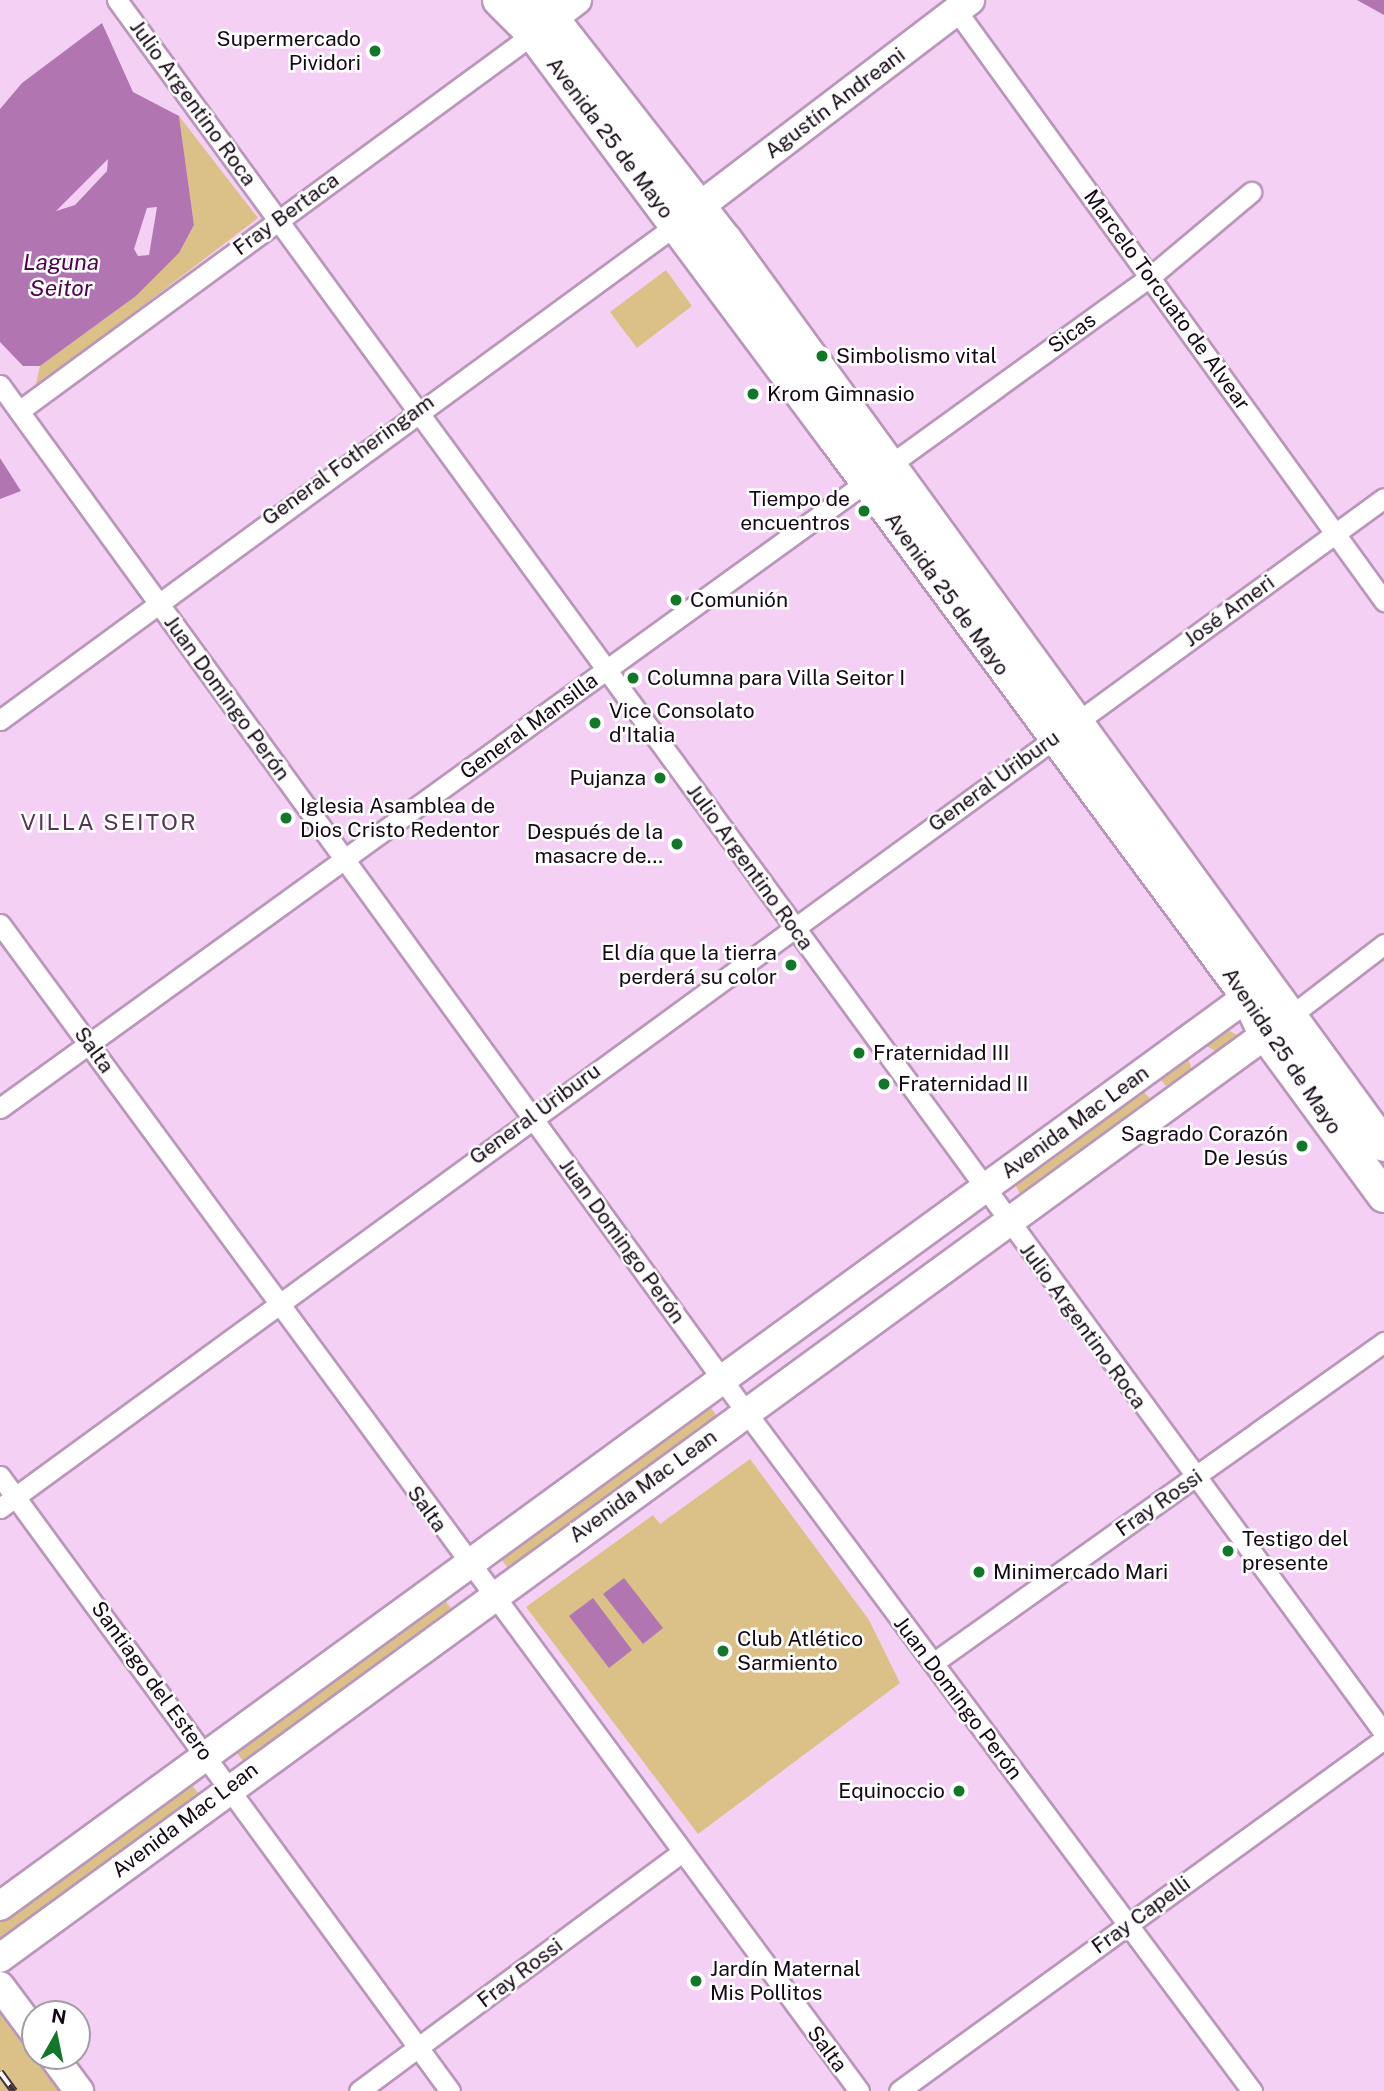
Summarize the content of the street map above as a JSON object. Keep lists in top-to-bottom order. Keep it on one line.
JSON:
{"streets":{"main road":["Agustín Andreani","Avenida 25 de Mayo","General Fotheringam","Avenida Mac Lean"],"street":["Julio Argentino Roca","Fray Bertaca","Marcelo Torcuato de Alvear","Sicas","José Ameri","Juan Domingo Perón","General Mansilla","General Uriburu","Salta","Fray Rossi","Santiago del Estero","Fray Capelli"]},"crossings":[["Julio Argentino Roca","Fray Bertaca"],["Julio Argentino Roca","General Fotheringam"],["Julio Argentino Roca","General Mansilla"],["Julio Argentino Roca","General Uriburu"],["Julio Argentino Roca","Avenida Mac Lean"],["Julio Argentino Roca","Fray Rossi"],["Agustín Andreani","Avenida 25 de Mayo"],["Agustín Andreani","Marcelo Torcuato de Alvear"],["Agustín Andreani","General Fotheringam"],["Avenida 25 de Mayo","Fray Bertaca"],["Avenida 25 de Mayo","Sicas"],["Avenida 25 de Mayo","General Fotheringam"],["Avenida 25 de Mayo","José Ameri"],["Avenida 25 de Mayo","General Mansilla"],["Avenida 25 de Mayo","General Uriburu"],["Avenida 25 de Mayo","Avenida Mac Lean"],["Fray Bertaca","Juan Domingo Perón"],["Marcelo Torcuato de Alvear","Sicas"],["Marcelo Torcuato de Alvear","José Ameri"],["Sicas","General Mansilla"],["General Fotheringam","Juan Domingo Perón"],["José Ameri","General Uriburu"],["Juan Domingo Perón","General Mansilla"],["Juan Domingo Perón","General Uriburu"],["Juan Domingo Perón","Avenida Mac Lean"],["Juan Domingo Perón","Fray Rossi"],["Juan Domingo Perón","Fray Capelli"],["General Mansilla","Salta"],["General Uriburu","Salta"],["General Uriburu","Santiago del Estero"],["Salta","Avenida Mac Lean"],["Salta","Fray Rossi"],["Avenida Mac Lean","Santiago del Estero"],["Fray Rossi","Santiago del Estero"]],"districts":["VILLA SEITOR"],"water":["Laguna Seitor"],"places":["Supermercado Pividori","Simbolismo vital","Krom Gimnasio","Tiempo de encuentros","Comunión","Columna para Villa Seitor I","Vice Consolato d'Italia","Pujanza","Iglesia Asamblea de Dios Cristo Redentor","Después de la masacre de...","El día que la tierra perderá su color","Fraternidad III","Fraternidad II","Sagrado Corazón De Jesús","Testigo del presente","Minimercado Mari","Club Atlético Sarmiento","Equinoccio","Jardín Maternal Mis Pollitos"],"north":"top"}
